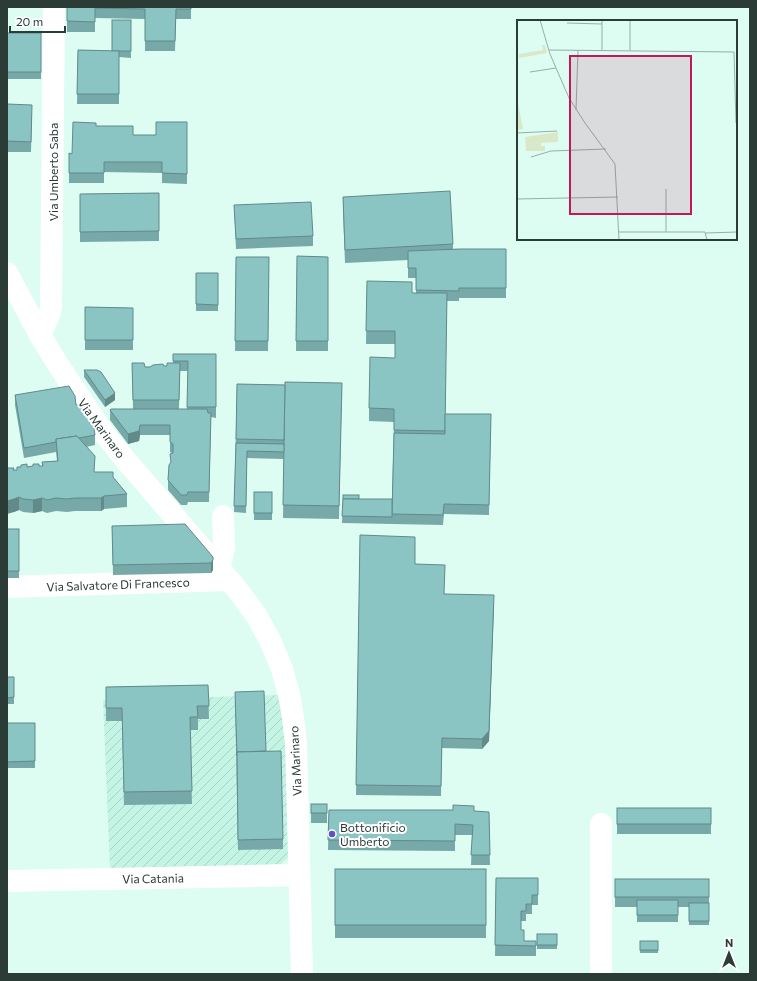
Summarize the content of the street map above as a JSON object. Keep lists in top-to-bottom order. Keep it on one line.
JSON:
{"streets":{"street":["Via Umberto Saba","Via Marinaro","Via Salvatore Di Francesco","Via Catania"]},"crossings":[["Via Umberto Saba","Via Marinaro"],["Via Marinaro","Via Salvatore Di Francesco"],["Via Marinaro","Via Catania"]],"places":["Bottonificio Umberto"],"scale_bar":"20 m","north":"top"}
